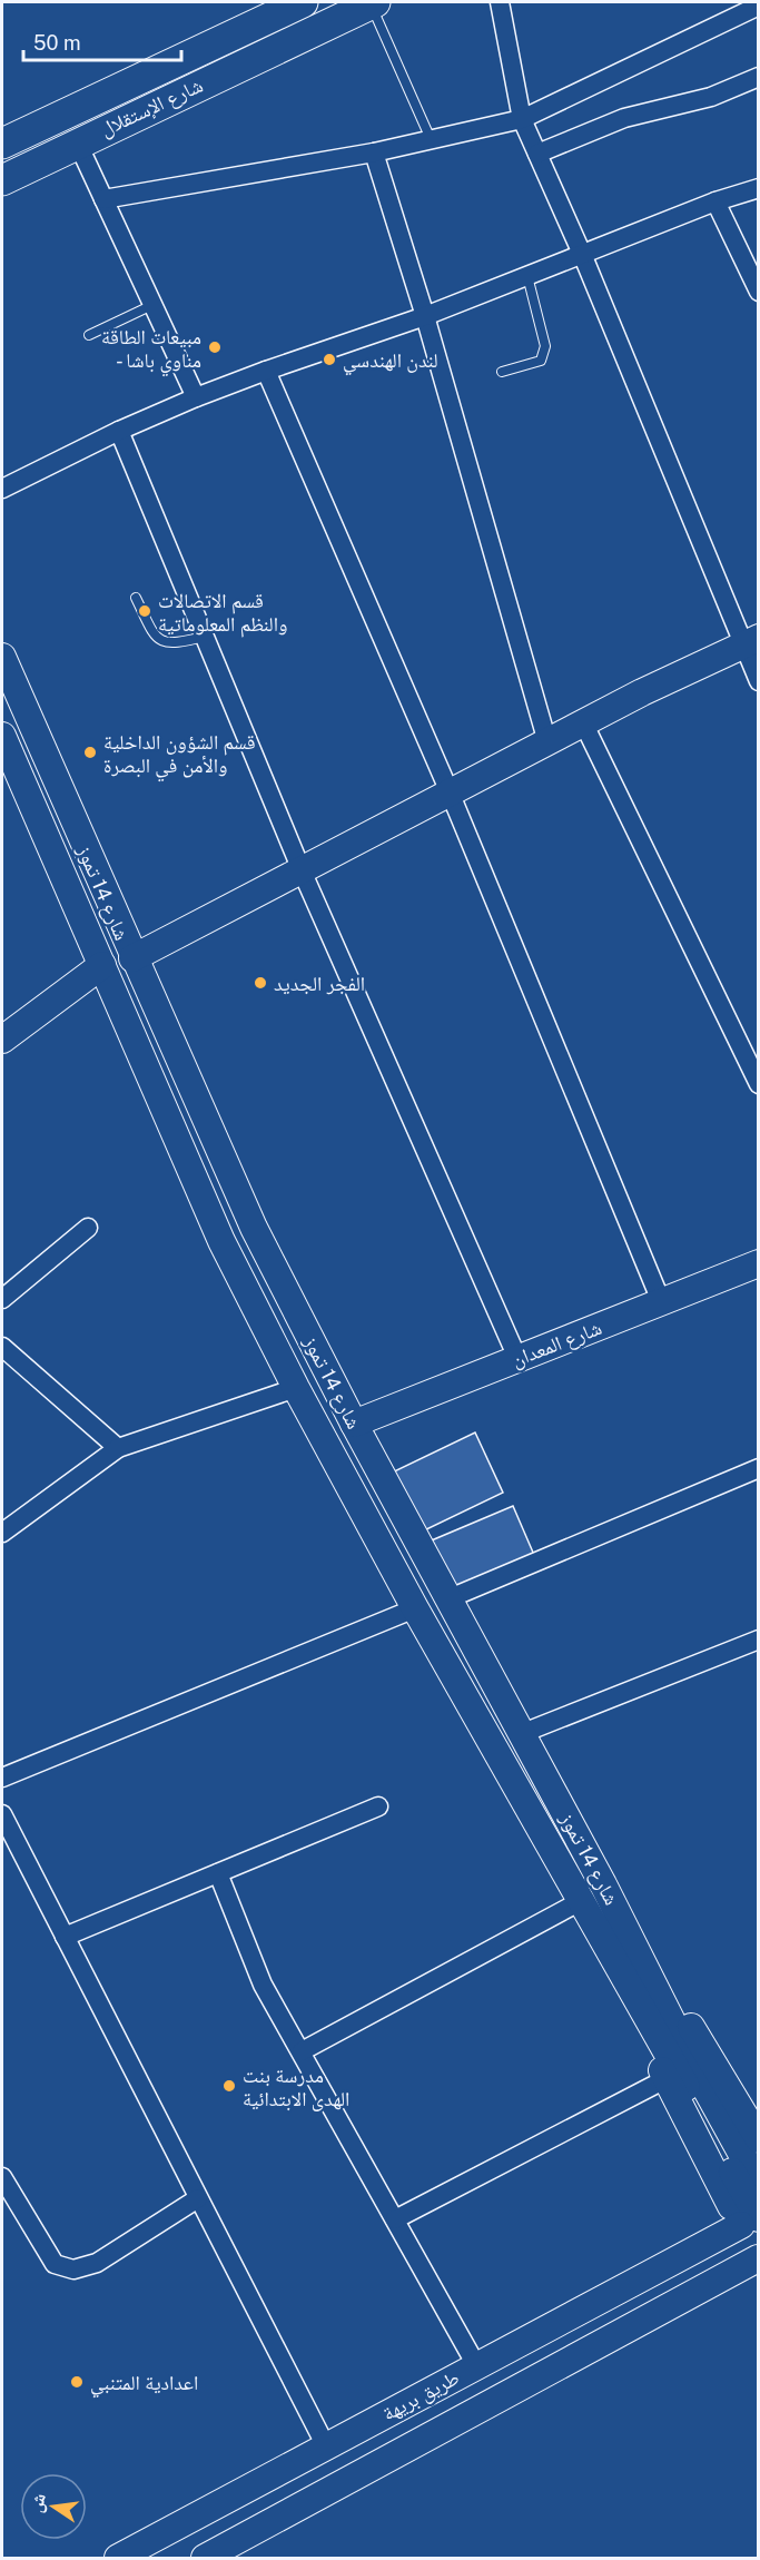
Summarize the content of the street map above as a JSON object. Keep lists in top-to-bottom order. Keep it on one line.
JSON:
{"streets":{"main road":["شارع الإستقلال","شارع 14 تموز","شارع المعدان","طريق بريهة"]},"crossings":[["شارع 14 تموز","شارع المعدان"]],"places":["مبيعات الطاقة - مناوي باشا","لندن الهندسي","قسم الاتصالات والنظم المعلوماتية","قسم الشؤون الداخلية والأمن في البصرة","الفجر الجديد","مدرسة بنت الهدى اﻻبتدائية","اعدادية المتنبي"],"scale_bar":"50 m","north":"left"}
